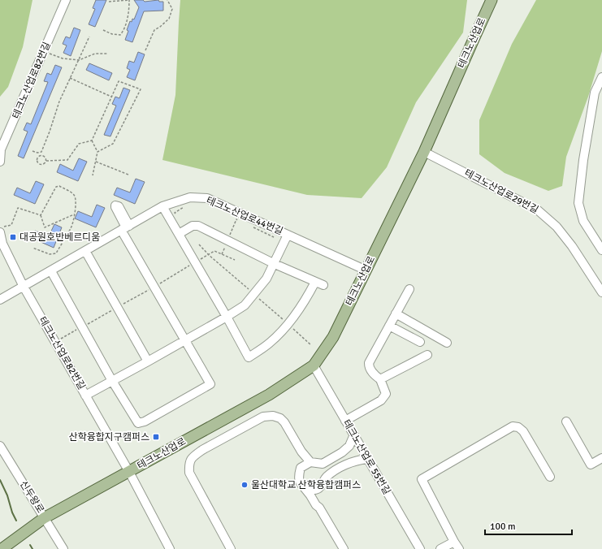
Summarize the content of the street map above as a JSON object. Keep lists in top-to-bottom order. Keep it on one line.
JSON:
{"streets":{"main road":["테크노산업로"],"street":["테크노산업로82번길","테크노산업로29번길","테크노산업로44번길","테크노산업로 55번길","신두왕로"]},"crossings":[["테크노산업로","테크노산업로82번길"],["테크노산업로","테크노산업로29번길"],["테크노산업로","테크노산업로44번길"],["테크노산업로","테크노산업로 55번길"],["테크노산업로","신두왕로"],["테크노산업로82번길","테크노산업로44번길"]],"places":{"transit":["대공원호반베르디움","산학융합지구캠퍼스"],"other":["울산대학교 산학융합캠퍼스"]},"scale_bar":"100 m"}
